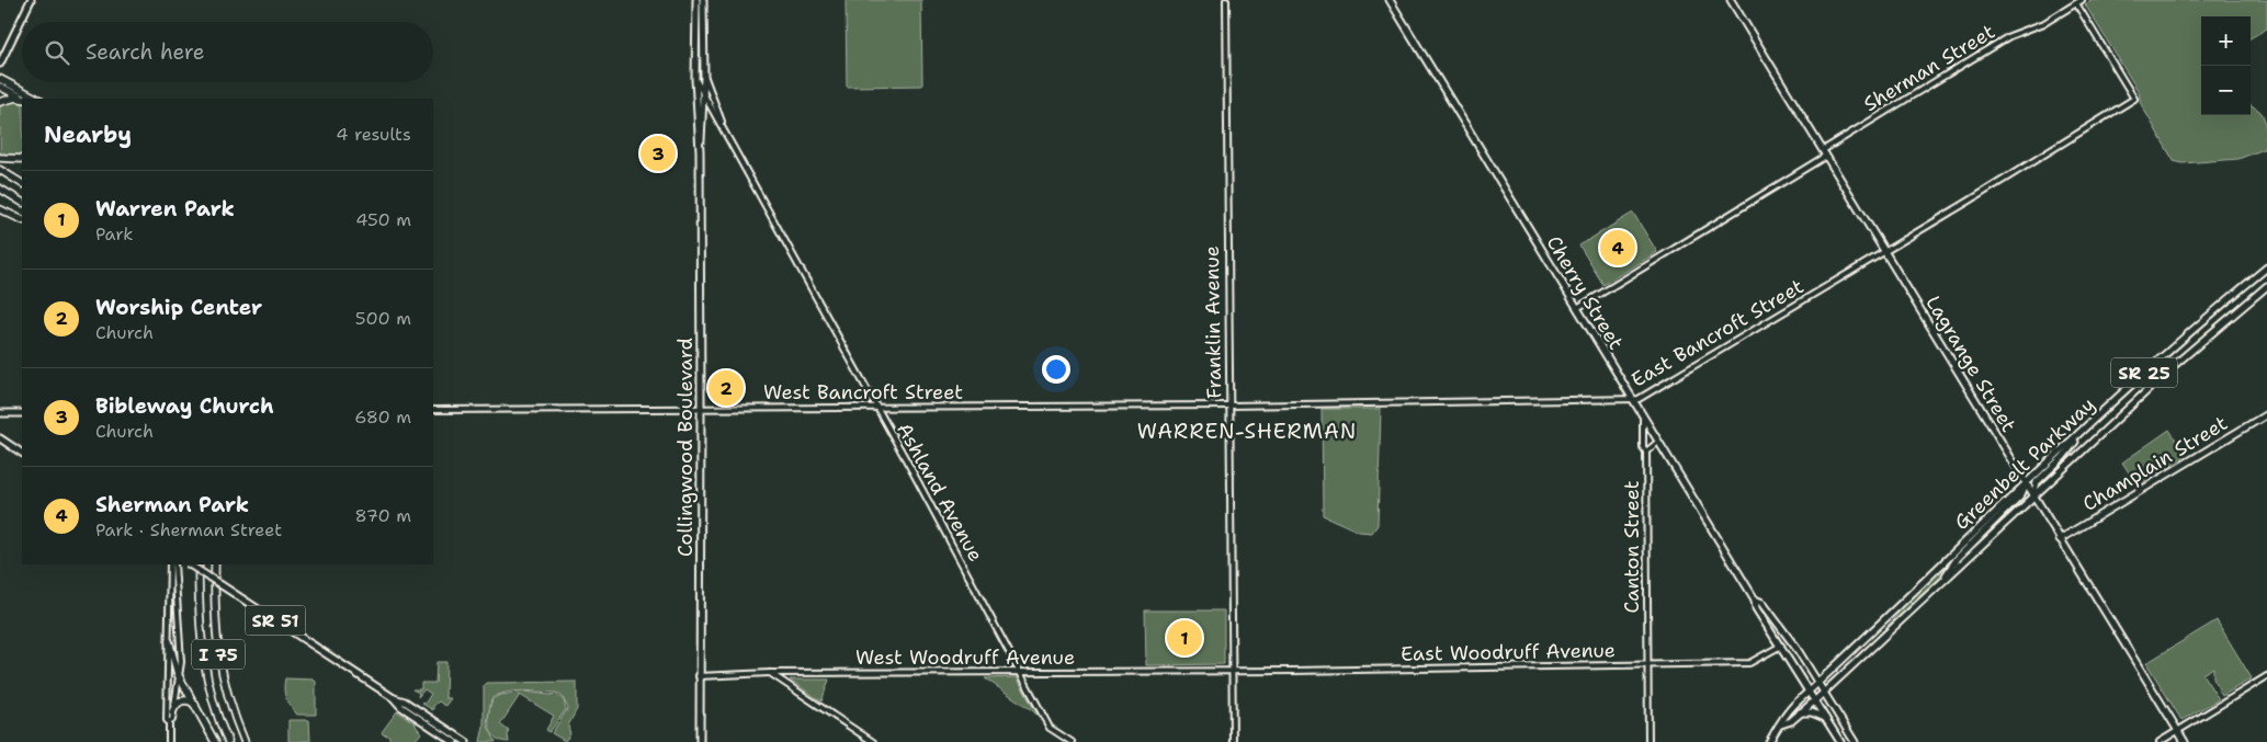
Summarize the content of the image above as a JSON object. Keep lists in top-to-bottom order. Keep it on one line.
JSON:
{"streets":{"highway":["I 75"],"main road":["Cherry Street","Lagrange Street","SR 25","Collingwood Boulevard","Greenbelt Parkway","Champlain Street","SR 51"],"street":["Sherman Street","Franklin Avenue","East Bancroft Street","West Bancroft Street","Ashland Avenue","Canton Street","East Woodruff Avenue","West Woodruff Avenue"]},"crossings":[["Sherman Street","Cherry Street"],["Sherman Street","East Bancroft Street"],["Sherman Street","Lagrange Street"],["Cherry Street","East Bancroft Street"],["Cherry Street","SR 25"],["Cherry Street","Greenbelt Parkway"],["Cherry Street","Canton Street"],["Cherry Street","East Woodruff Avenue"],["Franklin Avenue","East Bancroft Street"],["Franklin Avenue","West Bancroft Street"],["Franklin Avenue","East Woodruff Avenue"],["Franklin Avenue","West Woodruff Avenue"],["East Bancroft Street","Lagrange Street"],["East Bancroft Street","West Bancroft Street"],["Lagrange Street","Greenbelt Parkway"],["Lagrange Street","Champlain Street"],["SR 25","Greenbelt Parkway"],["West Bancroft Street","Collingwood Boulevard"],["West Bancroft Street","Ashland Avenue"],["Collingwood Boulevard","Ashland Avenue"],["Collingwood Boulevard","West Woodruff Avenue"],["Ashland Avenue","West Woodruff Avenue"],["Canton Street","East Woodruff Avenue"],["East Woodruff Avenue","West Woodruff Avenue"]],"districts":["WARREN-SHERMAN"],"page":{"map_buttons":["+","−"],"search":"Search here","heading":["Nearby","4 results"],"pins":["3","4","2","1"],"list":[{"mark":"1","name":"Warren Park","note":"Park","value":"450 m"},{"mark":"2","name":"Worship Center","note":"Church","value":"500 m"},{"mark":"3","name":"Bibleway Church","note":"Church","value":"680 m"},{"mark":"4","name":"Sherman Park","note":"Park · Sherman Street","value":"870 m"}]}}
